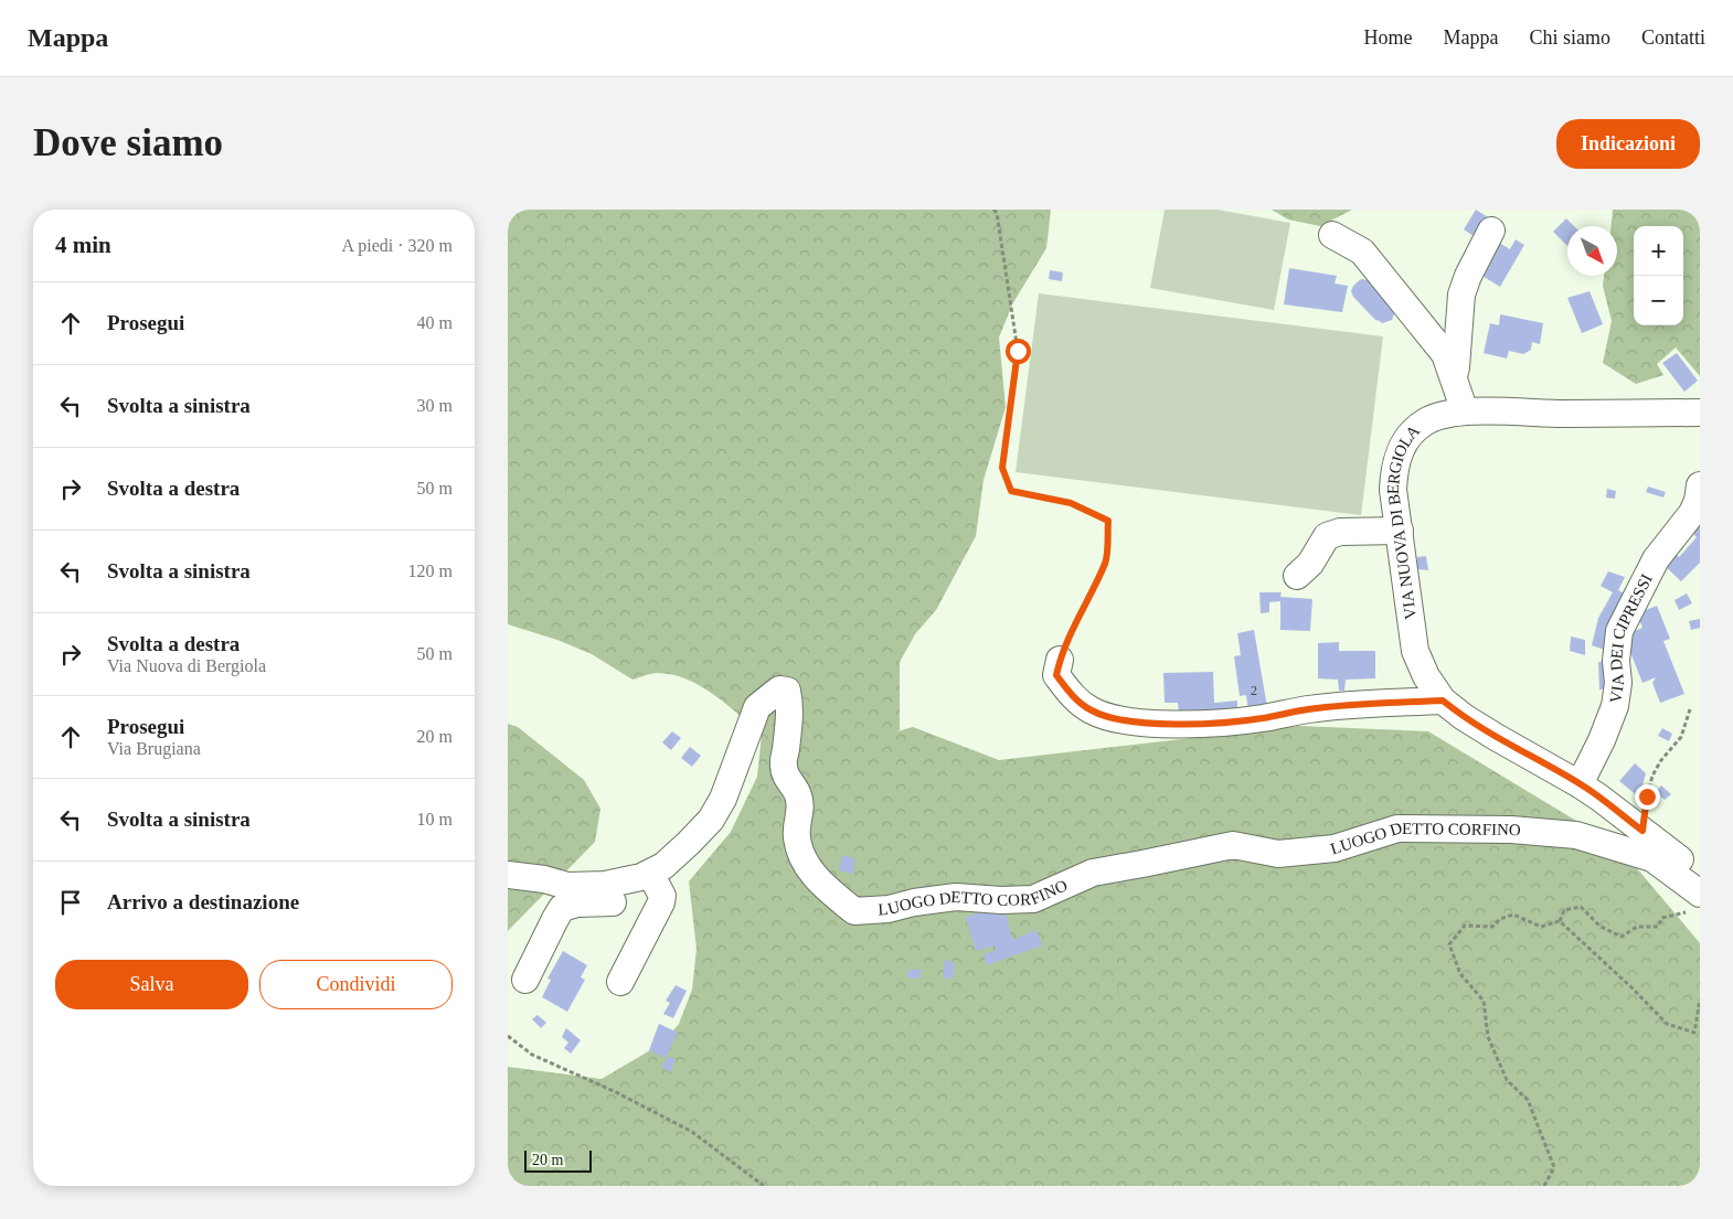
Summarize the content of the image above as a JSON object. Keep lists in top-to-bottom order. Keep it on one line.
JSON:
{"streets":{"street":["VIA NUOVA DI BERGIOLA","VIA DEI CIPRESSI","LUOGO DETTO CORFINO"]},"crossings":[["VIA NUOVA DI BERGIOLA","VIA DEI CIPRESSI"]],"house_numbers":["2"],"scale_bar":"20 m","north":"bottom right","page":{"header":"Mappa","nav":["Home","Mappa","Chi siamo","Contatti"],"buttons":["Indicazioni",["Salva","Condividi"]],"title":"Dove siamo","heading":["4 min","A piedi · 320 m"],"map_buttons":["+","−"],"list":[["Prosegui","40 m"],["Svolta a sinistra","30 m"],["Svolta a destra","50 m"],["Svolta a sinistra","120 m"],["Svolta a destra","Via Nuova di Bergiola","50 m"],["Prosegui","Via Brugiana","20 m"],["Svolta a sinistra","10 m"],"Arrivo a destinazione"],"scale":"20 m"}}
